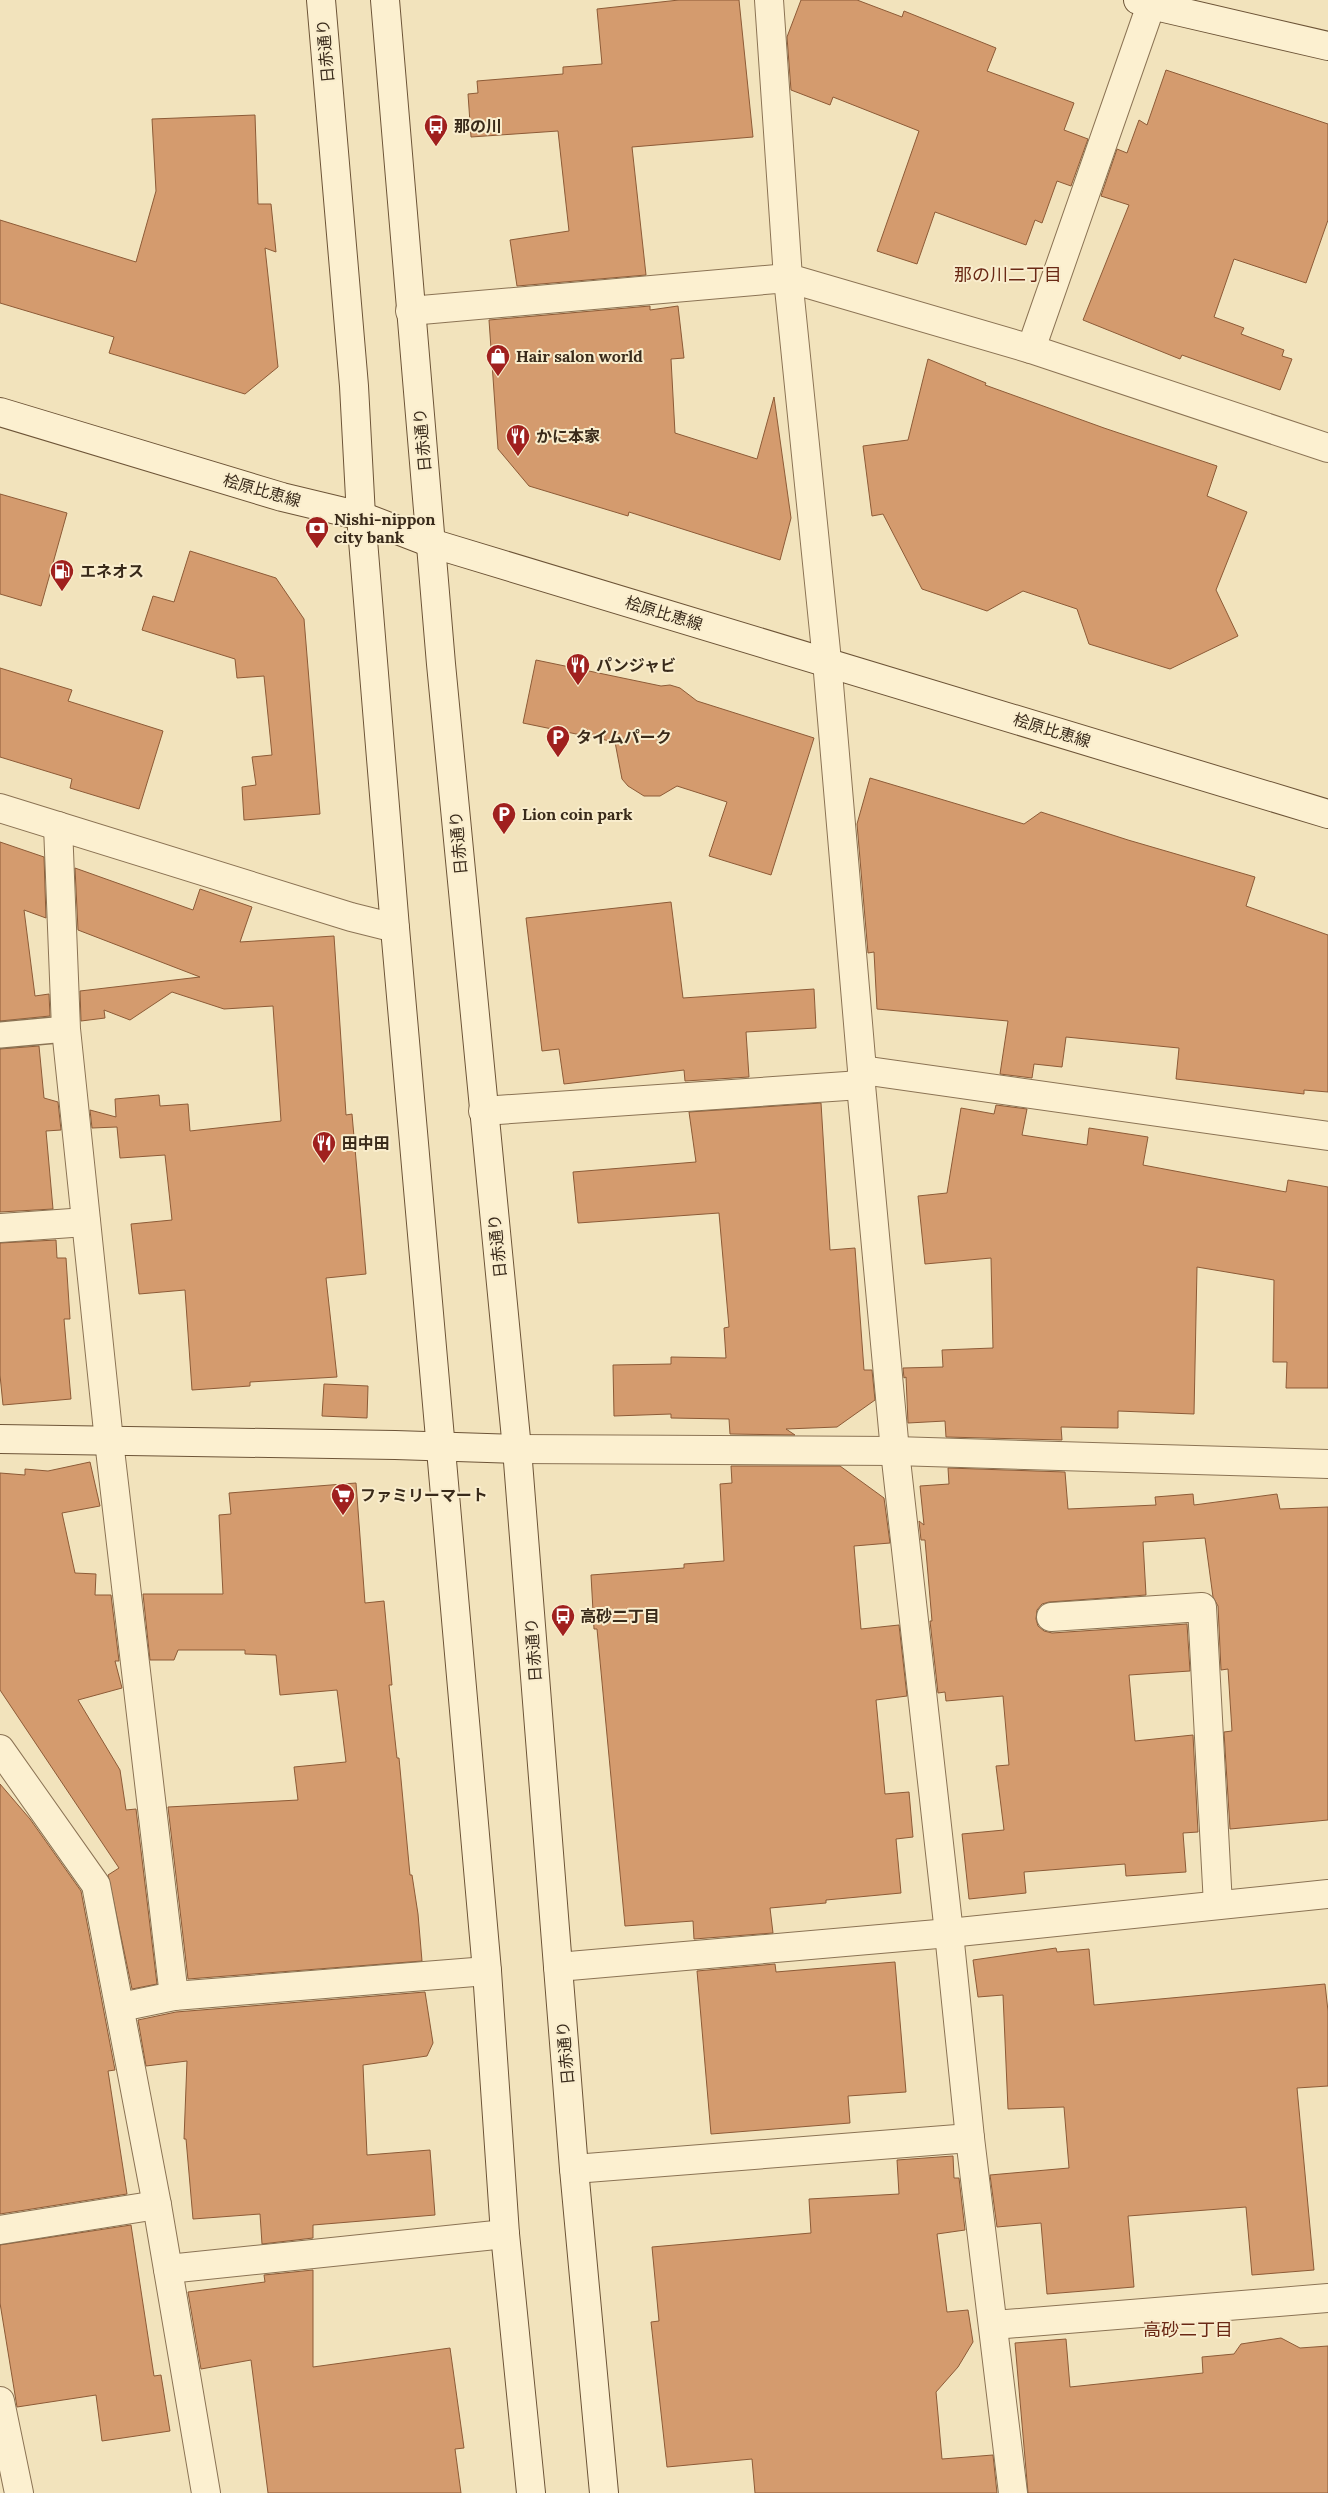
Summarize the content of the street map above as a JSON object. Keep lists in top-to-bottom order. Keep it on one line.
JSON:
{"streets":{"street":["日赤通り","桧原比恵線"]},"crossings":[["日赤通り","桧原比恵線"]],"districts":["那の川二丁目","高砂二丁目"],"places":{"bus stop":["那の川","高砂二丁目"],"shop":["Hair salon world"],"restaurant":["かに本家","パンジャビ","田中田"],"bank":["Nishi-nippon city bank"],"fuel station":["エネオス"],"parking":["タイムパーク","Lion coin park"],"supermarket":["ファミリーマート"]}}
